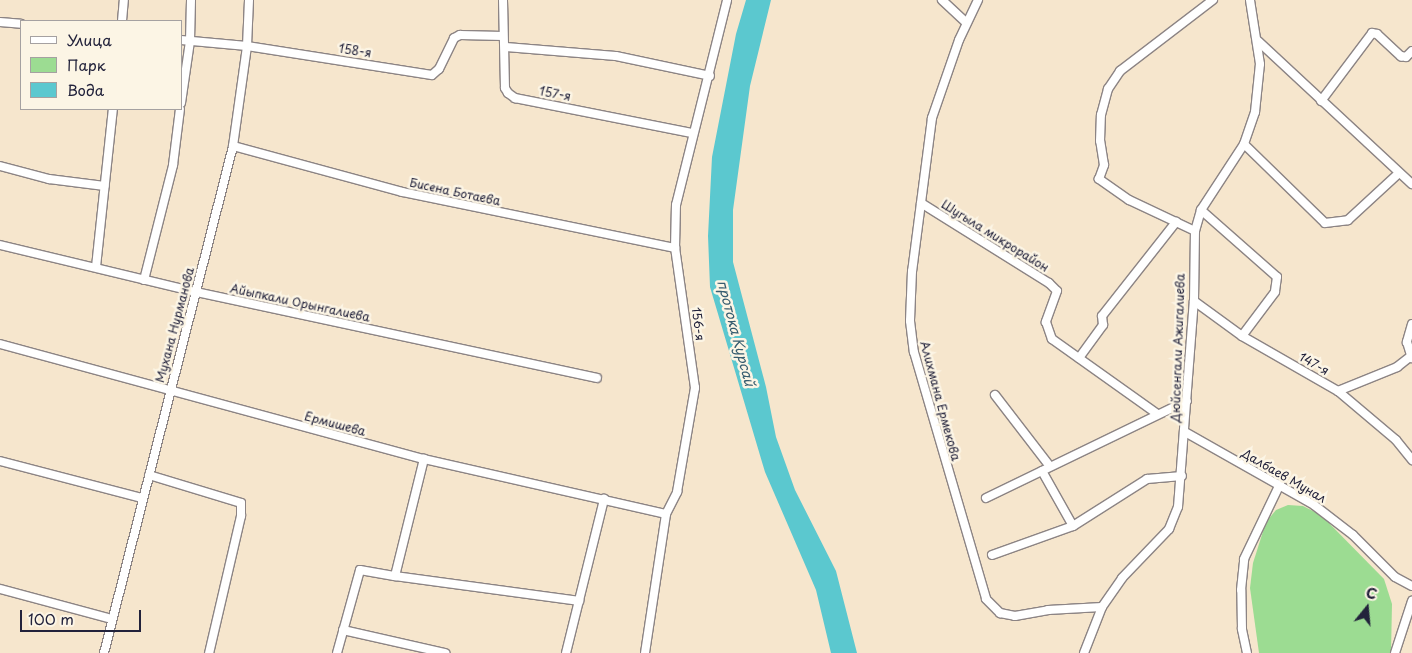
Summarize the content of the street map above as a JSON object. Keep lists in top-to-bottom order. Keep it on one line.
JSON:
{"streets":{"street":["158-я","157-я","Бисена Ботаева","Шугыла микрорайон","Айыпкали Орынгалиева","156-я","Мухана Нурманова","Дюйсенгали Ажигалиева","147-я","Алихмана Ермекова","Ермишева","Далбаев Мунал"]},"crossings":[["158-я","157-я"],["158-я","Мухана Нурманова"],["157-я","156-я"],["Бисена Ботаева","156-я"],["Бисена Ботаева","Мухана Нурманова"],["Шугыла микрорайон","Алихмана Ермекова"],["Айыпкали Орынгалиева","Мухана Нурманова"],["156-я","Ермишева"],["Мухана Нурманова","Ермишева"],["Дюйсенгали Ажигалиева","147-я"],["Дюйсенгали Ажигалиева","Алихмана Ермекова"],["Дюйсенгали Ажигалиева","Далбаев Мунал"]],"water":["протока Курсай"],"legend":["Улица","Парк","Вода"],"scale_bar":"100 m","north":"top"}
